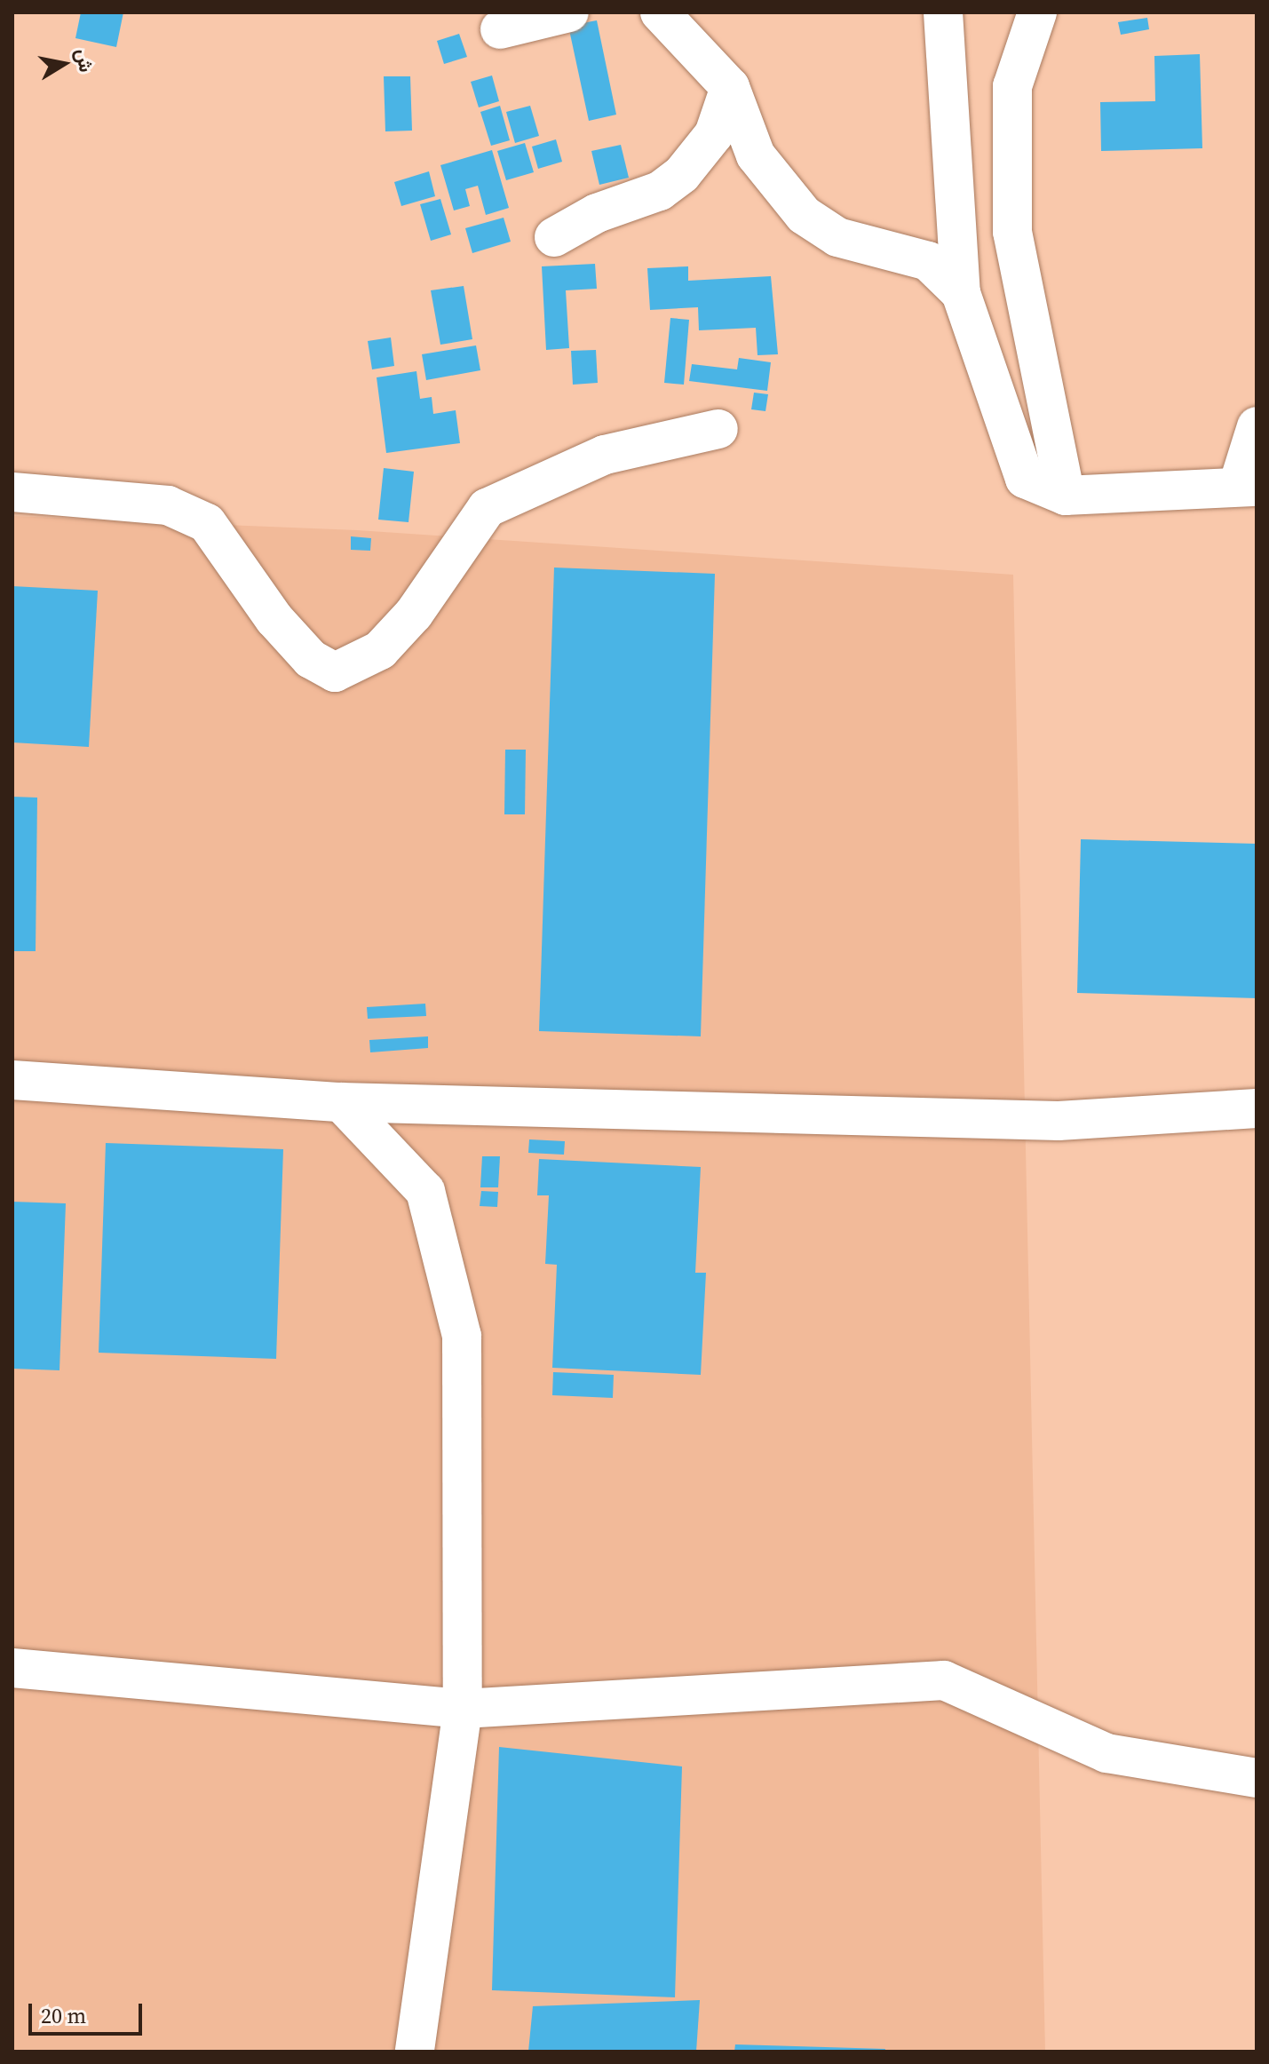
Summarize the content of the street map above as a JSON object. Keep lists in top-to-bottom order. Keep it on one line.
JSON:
{"scale_bar":"20 m","north":"right"}
